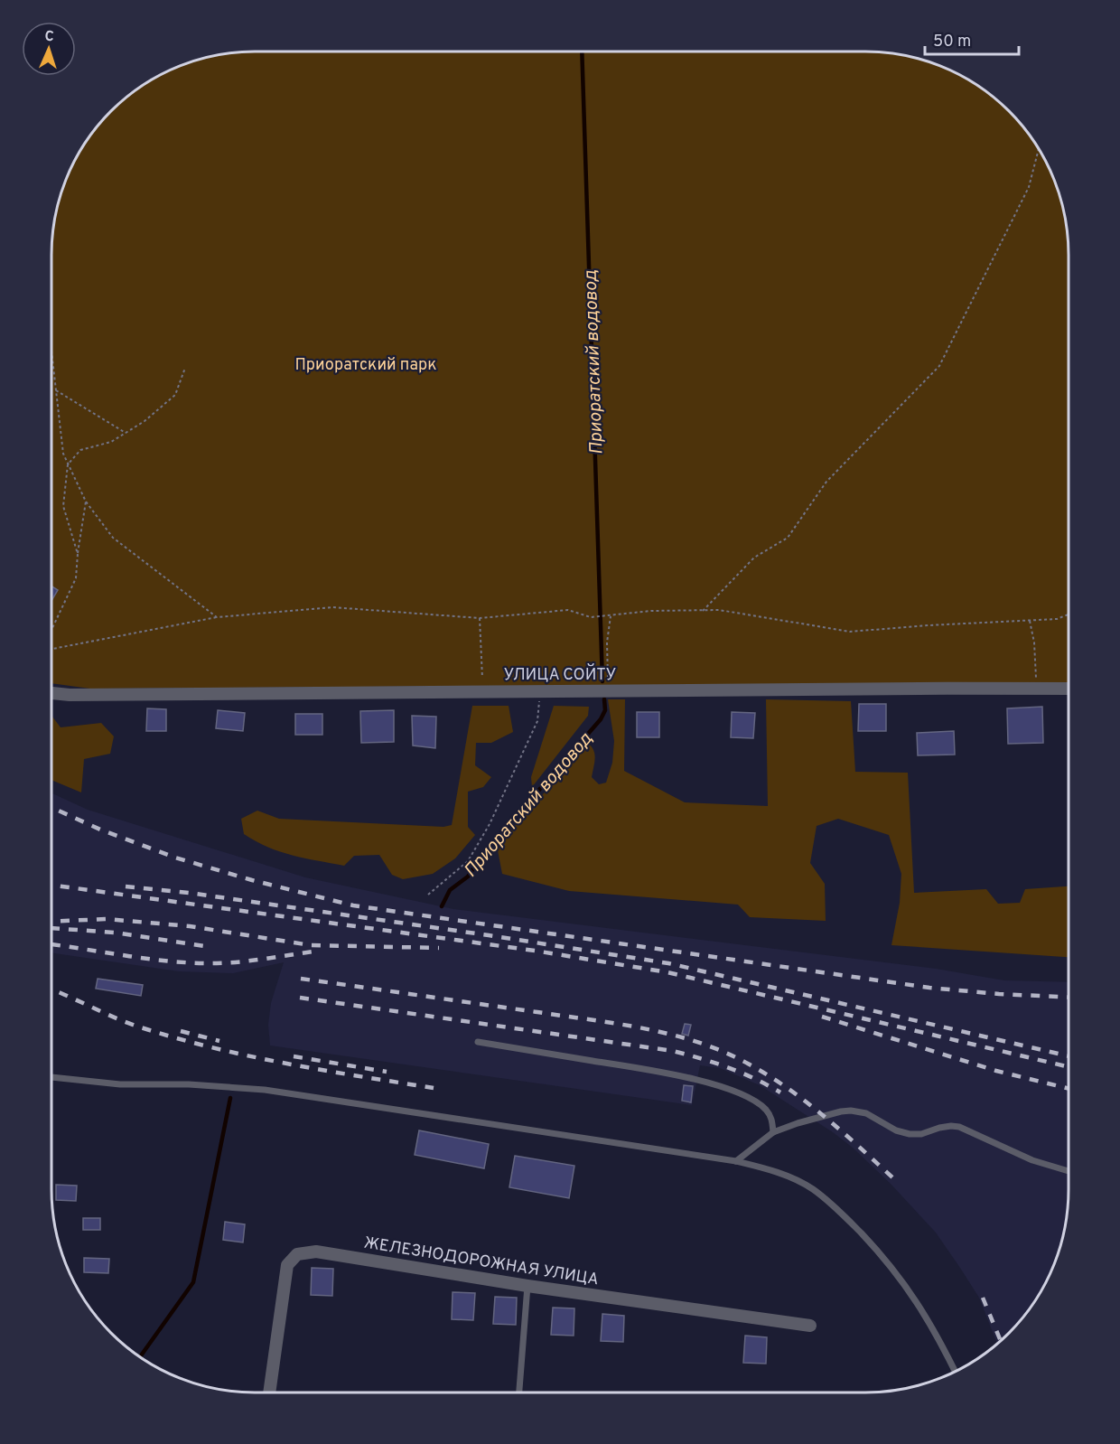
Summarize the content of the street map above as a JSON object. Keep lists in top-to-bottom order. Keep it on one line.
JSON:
{"streets":{"street":["УЛИЦА СОЙТУ","ЖЕЛЕЗНОДОРОЖНАЯ УЛИЦА"]},"water":["Приоратский водовод"],"parks":["Приоратский парк"],"scale_bar":"50 m","north":"top"}
